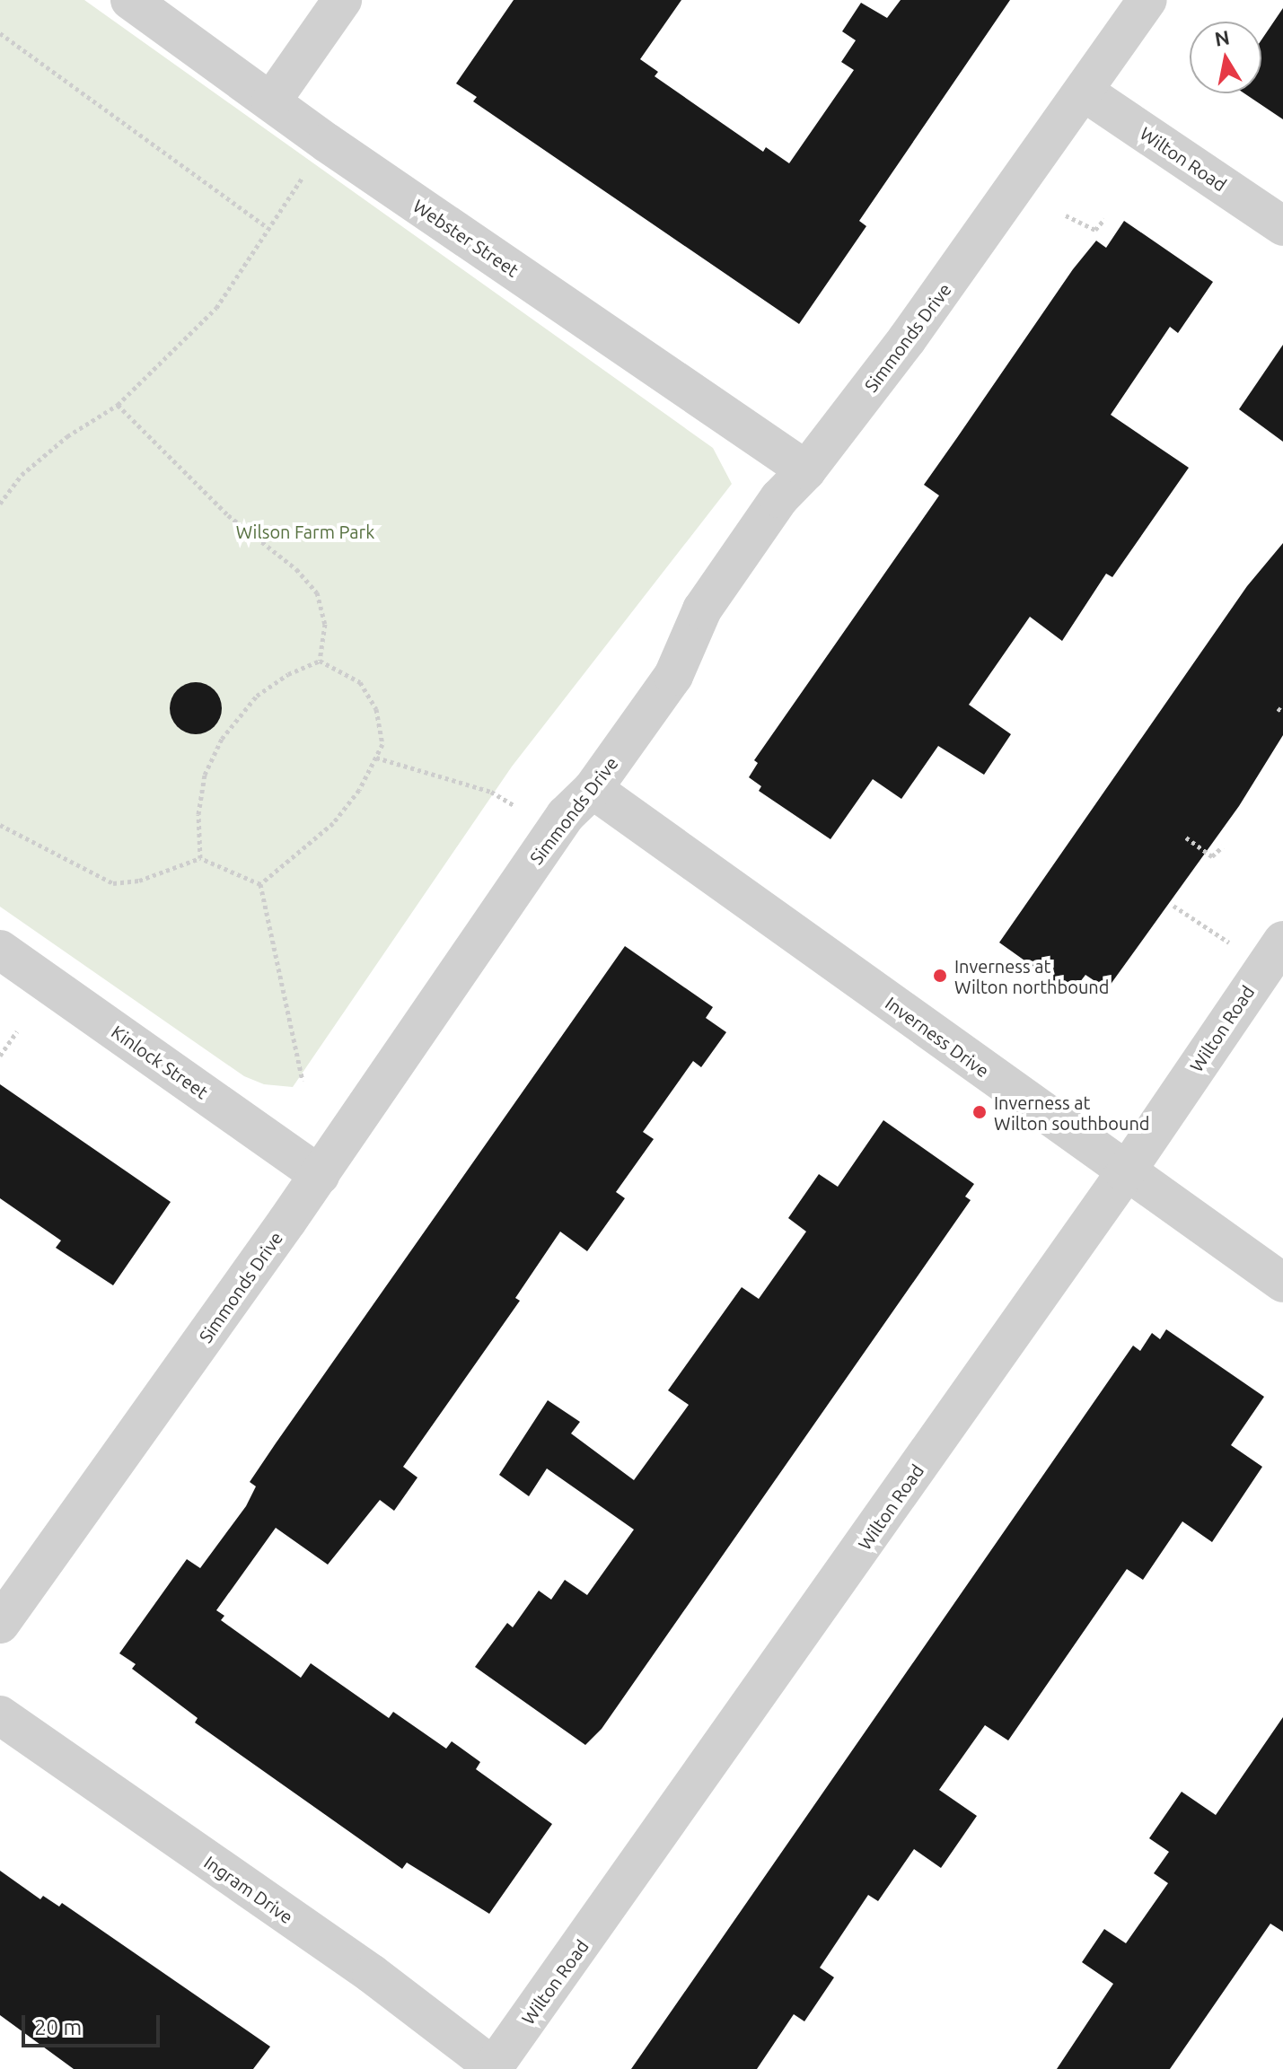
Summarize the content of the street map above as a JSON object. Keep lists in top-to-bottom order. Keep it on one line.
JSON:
{"streets":{"street":["Wilton Road","Webster Street","Simmonds Drive","Inverness Drive","Kinlock Street","Ingram Drive"]},"crossings":[["Wilton Road","Simmonds Drive"],["Wilton Road","Inverness Drive"],["Wilton Road","Ingram Drive"],["Webster Street","Simmonds Drive"],["Simmonds Drive","Inverness Drive"],["Simmonds Drive","Kinlock Street"]],"parks":["Wilson Farm Park"],"places":["Inverness at Wilton northbound","Inverness at Wilton southbound"],"scale_bar":"20 m","north":"top"}
